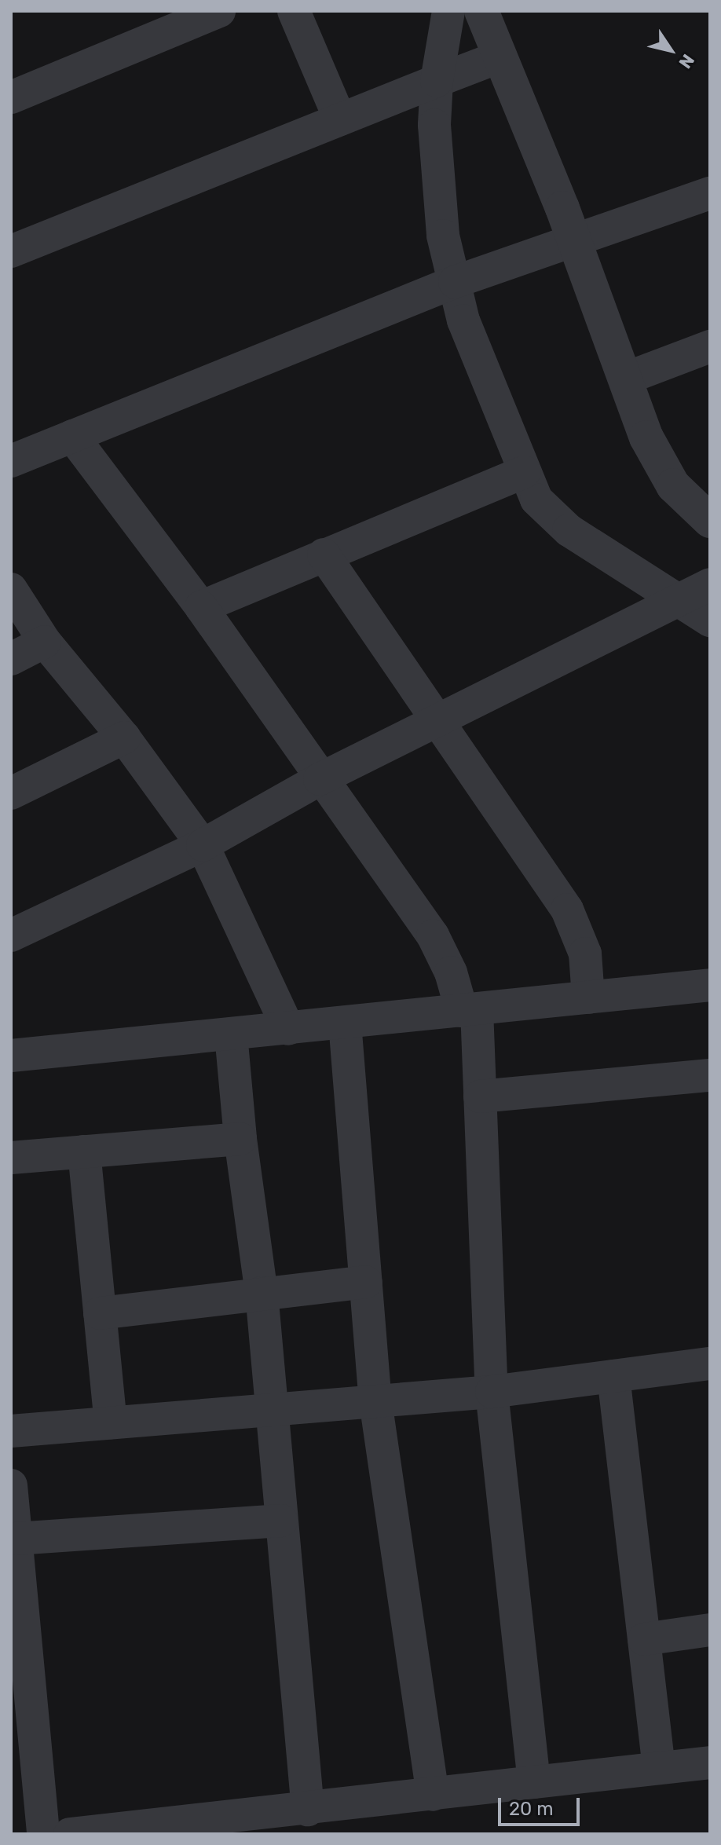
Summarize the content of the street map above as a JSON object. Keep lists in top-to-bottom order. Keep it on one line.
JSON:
{"scale_bar":"20 m","north":"bottom right"}
